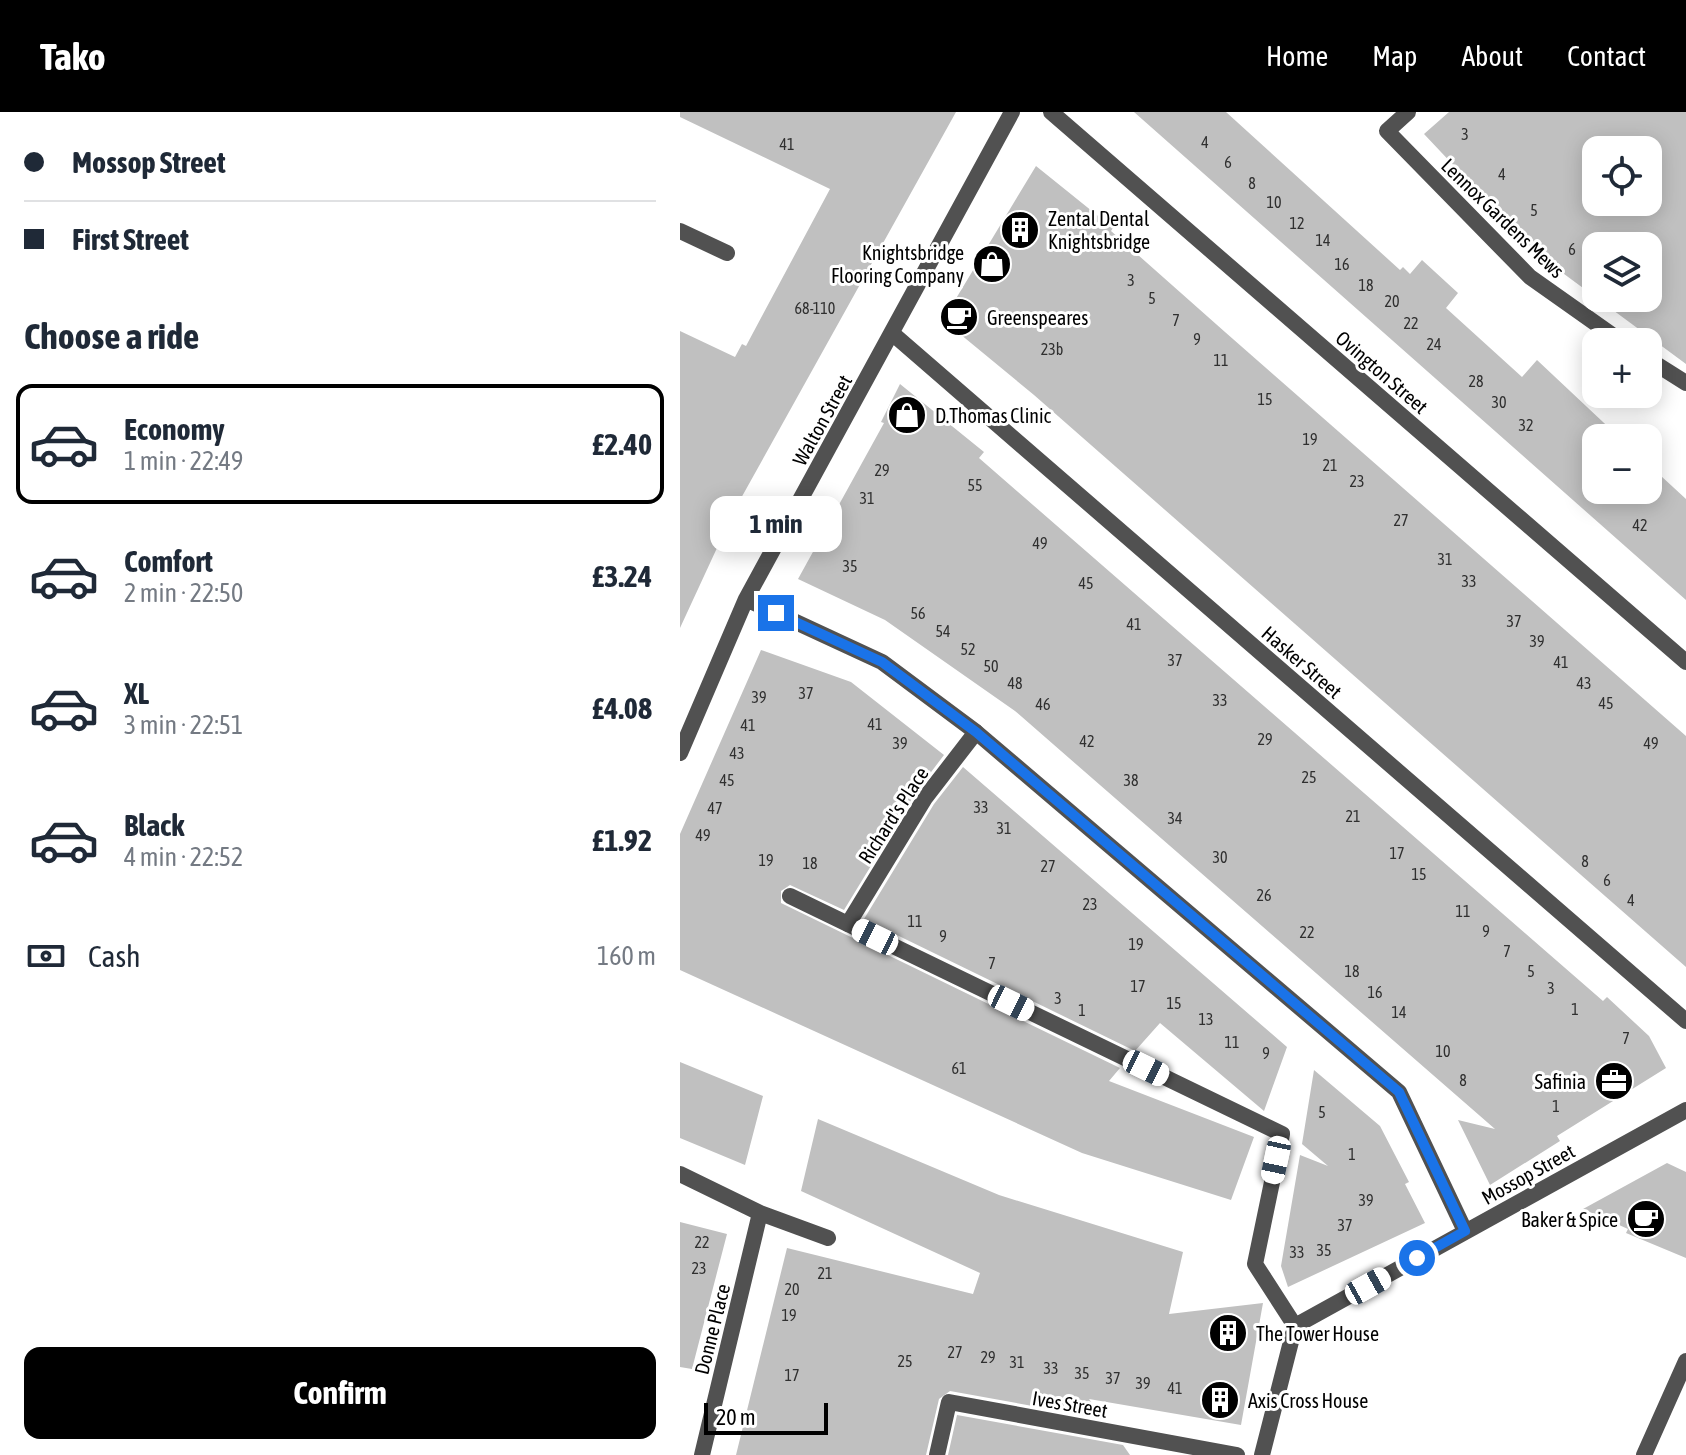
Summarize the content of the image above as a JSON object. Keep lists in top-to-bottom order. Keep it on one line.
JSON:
{"streets":{"street":["Lennox Gardens Mews","Ovington Street","Walton Street","Hasker Street","Richard's Place","Mossop Street","Donne Place","Ives Street"]},"crossings":[["Walton Street","Hasker Street"]],"places":{"building":["Zental Dental Knightsbridge","The Tower House","Axis Cross House"],"shop":["Knightsbridge Flooring Company","D.Thomas Clinic"],"cafe":["Greenspeares","Baker & Spice"],"office":["Safinia"]},"house_numbers":["3","4","41","6","4","8","10","5","12","14","6","16","3","18","5","20","68-110","7","22","9","24","23b","11","28","15","30","32","19","21","29","23","55","31","27","42","49","31","35","33","45","56","37","41","54","39","52","37","41","50","48","43","37","39","33","45","46","41","41","29","42","39","49","43","25","45","38","33","47","21","34","31","49","17","30","19","8","18","27","15","6","26","4","23","11","11","9","22","9","19","7","7","18","5","17","3","16","3","15","1","1","14","13","7","11","10","9","61","8","1","5","1","39","37","22","35","33","23","21","20","19","27","29","25","31","33","35","17","37","39","41"],"scale_bar":"20 m","page":{"header":"Tako","nav":["Home","Map","About","Contact"],"banner":["Mossop Street","First Street"],"map_buttons":["+","−"],"heading":"Choose a ride","list":[{"name":"Economy","note":"1 min · 22:49","value":"£2.40"},{"name":"Comfort","note":"2 min · 22:50","value":"£3.24"},{"name":"XL","note":"3 min · 22:51","value":"£4.08"},{"name":"Black","note":"4 min · 22:52","value":"£1.92"}],"bubble":"1 min","pay":["Cash","160 m"],"buttons":"Confirm","scale":"20 m"}}
